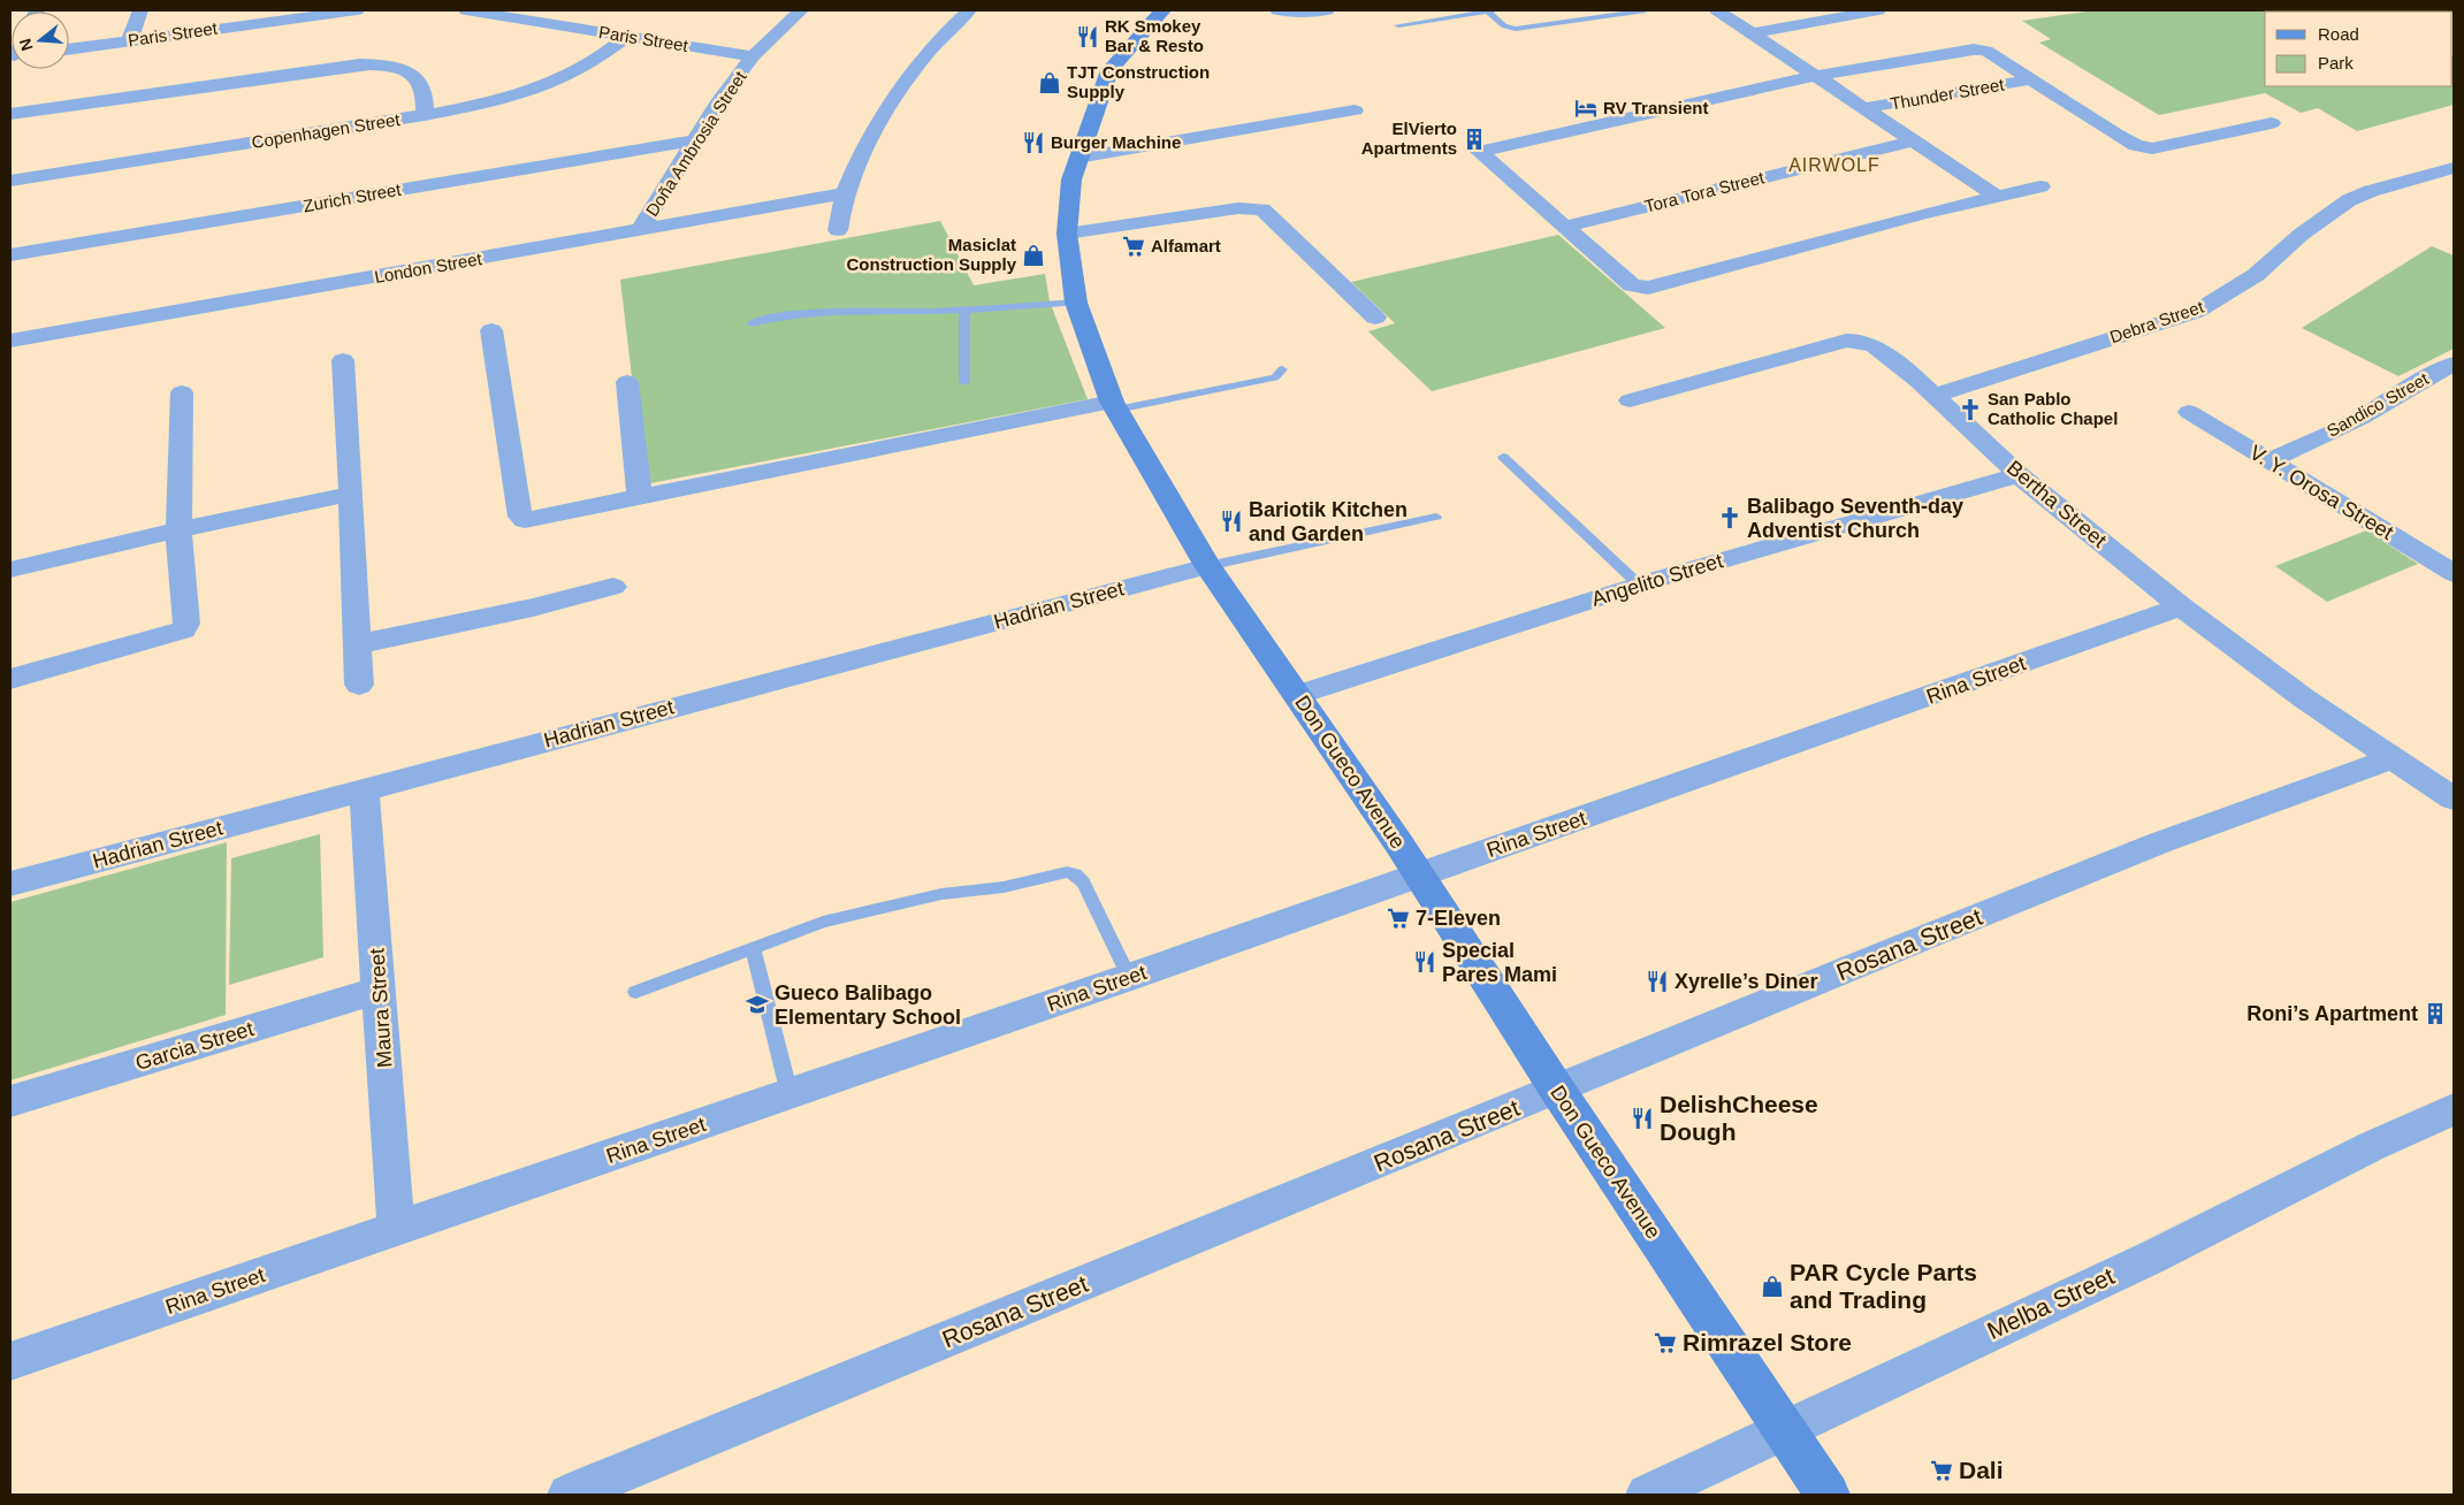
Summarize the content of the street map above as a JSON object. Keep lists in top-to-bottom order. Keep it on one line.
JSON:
{"streets":{"main road":["Don Gueco Avenue"],"street":["Paris Street","Thunder Street","Copenhagen Street","Doña Ambrosia Street","Tora Tora Street","Zurich Street","London Street","Debra Street","Sandico Street","V. Y. Orosa Street","Bertha Street","Angelito Street","Hadrian Street","Rina Street","Rosana Street","Maura Street","Garcia Street","Melba Street"]},"crossings":[["Paris Street","Copenhagen Street"],["Paris Street","Doña Ambrosia Street"],["Doña Ambrosia Street","Zurich Street"],["Doña Ambrosia Street","London Street"],["Debra Street","Bertha Street"],["Sandico Street","V. Y. Orosa Street"],["Bertha Street","Angelito Street"],["Bertha Street","Rina Street"],["Bertha Street","Rosana Street"],["Angelito Street","Don Gueco Avenue"],["Hadrian Street","Don Gueco Avenue"],["Hadrian Street","Maura Street"],["Rina Street","Don Gueco Avenue"],["Rina Street","Maura Street"],["Don Gueco Avenue","Rosana Street"],["Don Gueco Avenue","Melba Street"],["Maura Street","Garcia Street"]],"districts":["AIRWOLF"],"places":{"restaurant":["RK Smokey Bar & Resto","Burger Machine","Bariotik Kitchen and Garden","Special Pares Mami","Xyrelle’s Diner","DelishCheese Dough"],"shop":["TJT Construction Supply","Masiclat Construction Supply","PAR Cycle Parts and Trading"],"hotel":["RV Transient"],"building":["ElVierto Apartments","Roni’s Apartment"],"supermarket":["Alfamart","7-Eleven","Rimrazel Store","Dali"],"church":["San Pablo Catholic Chapel","Balibago Seventh-day Adventist Church"],"school or university":["Gueco Balibago Elementary School"]},"legend":["Road","Park"],"north":"left"}
